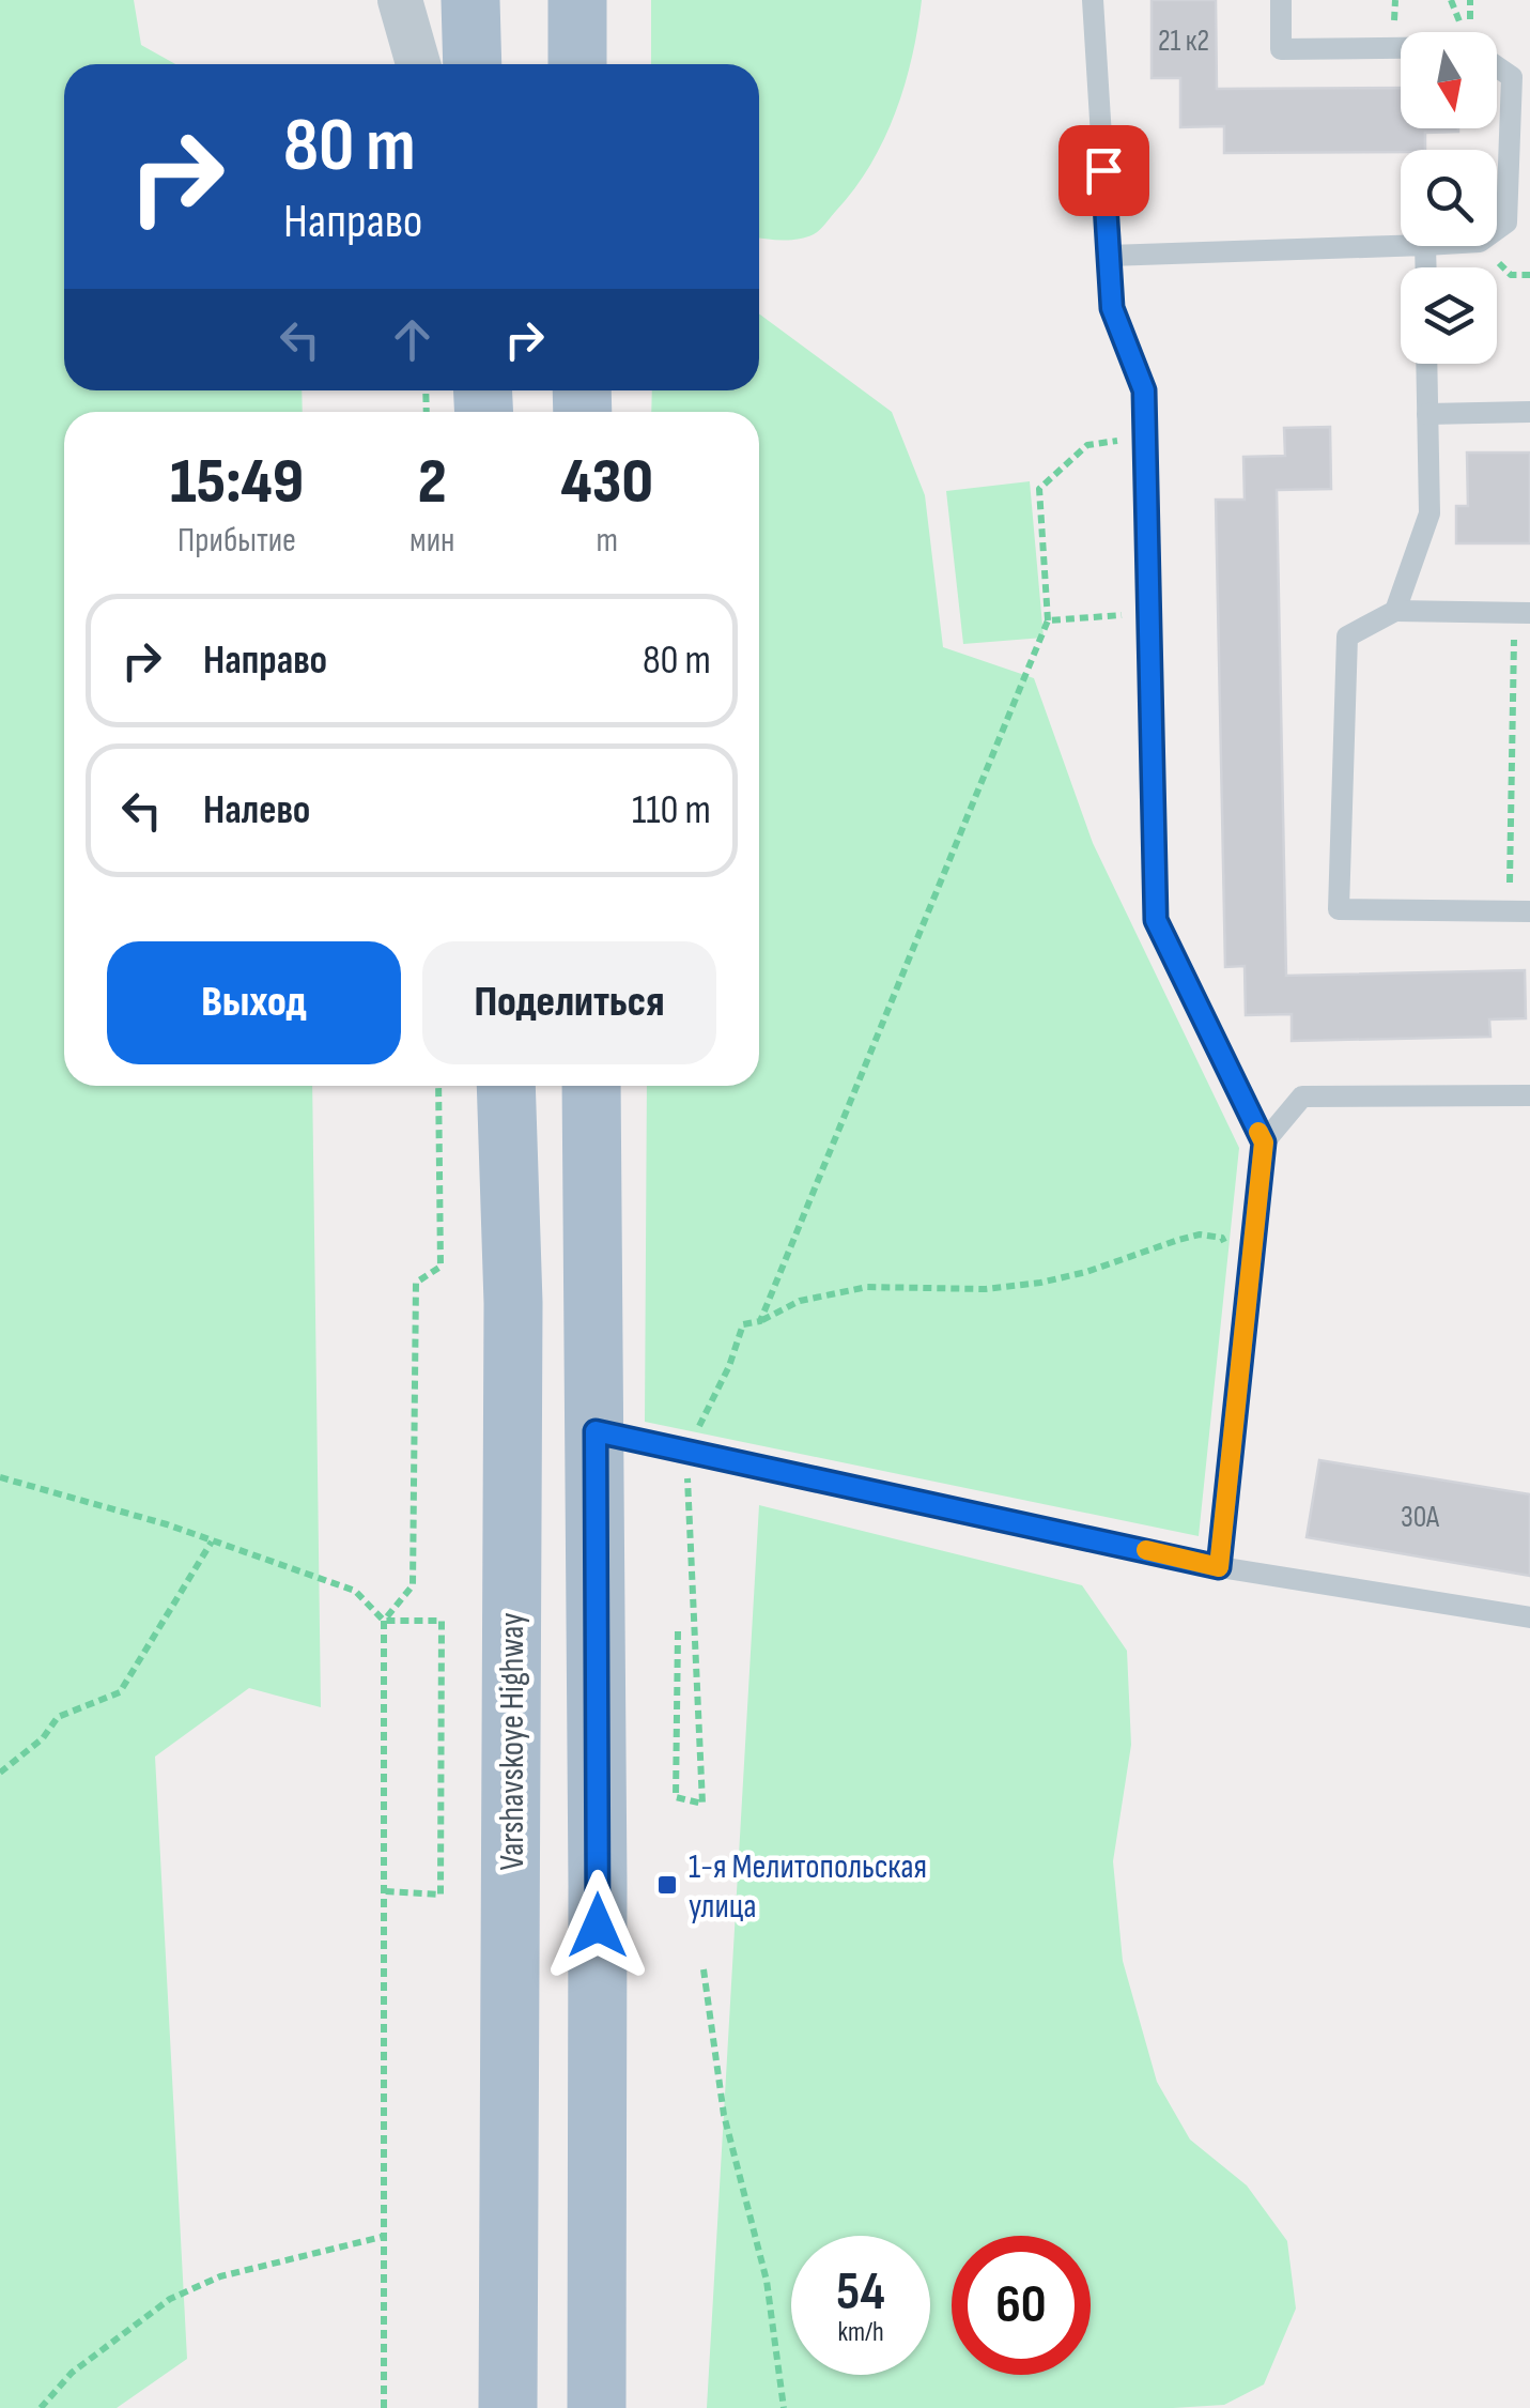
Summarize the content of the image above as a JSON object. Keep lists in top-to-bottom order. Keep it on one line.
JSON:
{"streets":{"main road":["Varshavskoye Highway"]},"places":{"transit":["1-я Мелитопольская улица"]},"house_numbers":["21 к2","30А"],"north":"bottom","page":{"turn":["80 m","Направо"],"eta":["15:49","Прибытие","2","мин","430","m"],"list":[{"name":"Направо","value":"80 m"},{"name":"Налево","value":"110 m"}],"buttons":["Выход","Поделиться"],"speed":"54 km/h","limit":"60"}}
